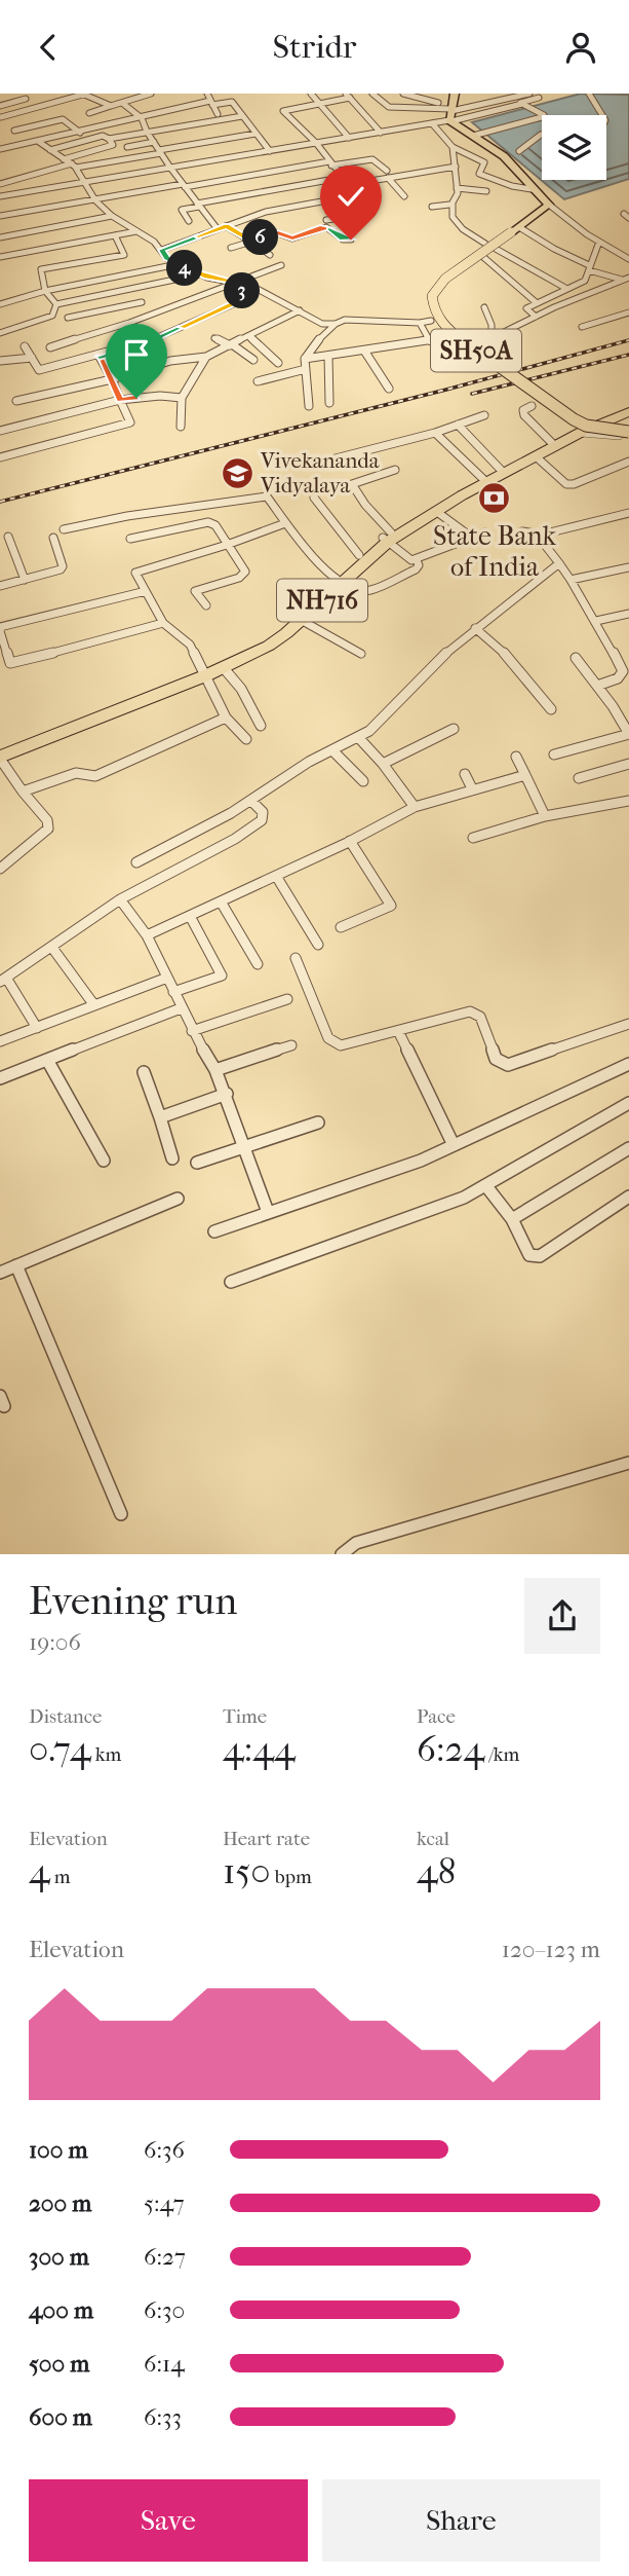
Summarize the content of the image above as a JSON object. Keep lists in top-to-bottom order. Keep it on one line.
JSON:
{"streets":{"highway":["NH716"],"main road":["SH50A"]},"places":{"school or university":["Vivekananda Vidyalaya"],"bank":["State Bank of India"]},"page":{"header":"Stridr","pins":["6","4","3"],"heading":["Evening run","19:06"],"stats":[["Distance","0.74 km"],["Time","4:44"],["Pace","6:24 /km"],["Elevation","4 m"],["Heart rate","150 bpm"],["kcal","48"]],"chart":["Elevation","120–123 m"],"list":[{"name":"100 m","note":"6:36"},{"name":"200 m","note":"5:47"},{"name":"300 m","note":"6:27"},{"name":"400 m","note":"6:30"},{"name":"500 m","note":"6:14"},{"name":"600 m","note":"6:33"}],"buttons":["Save","Share"]}}
